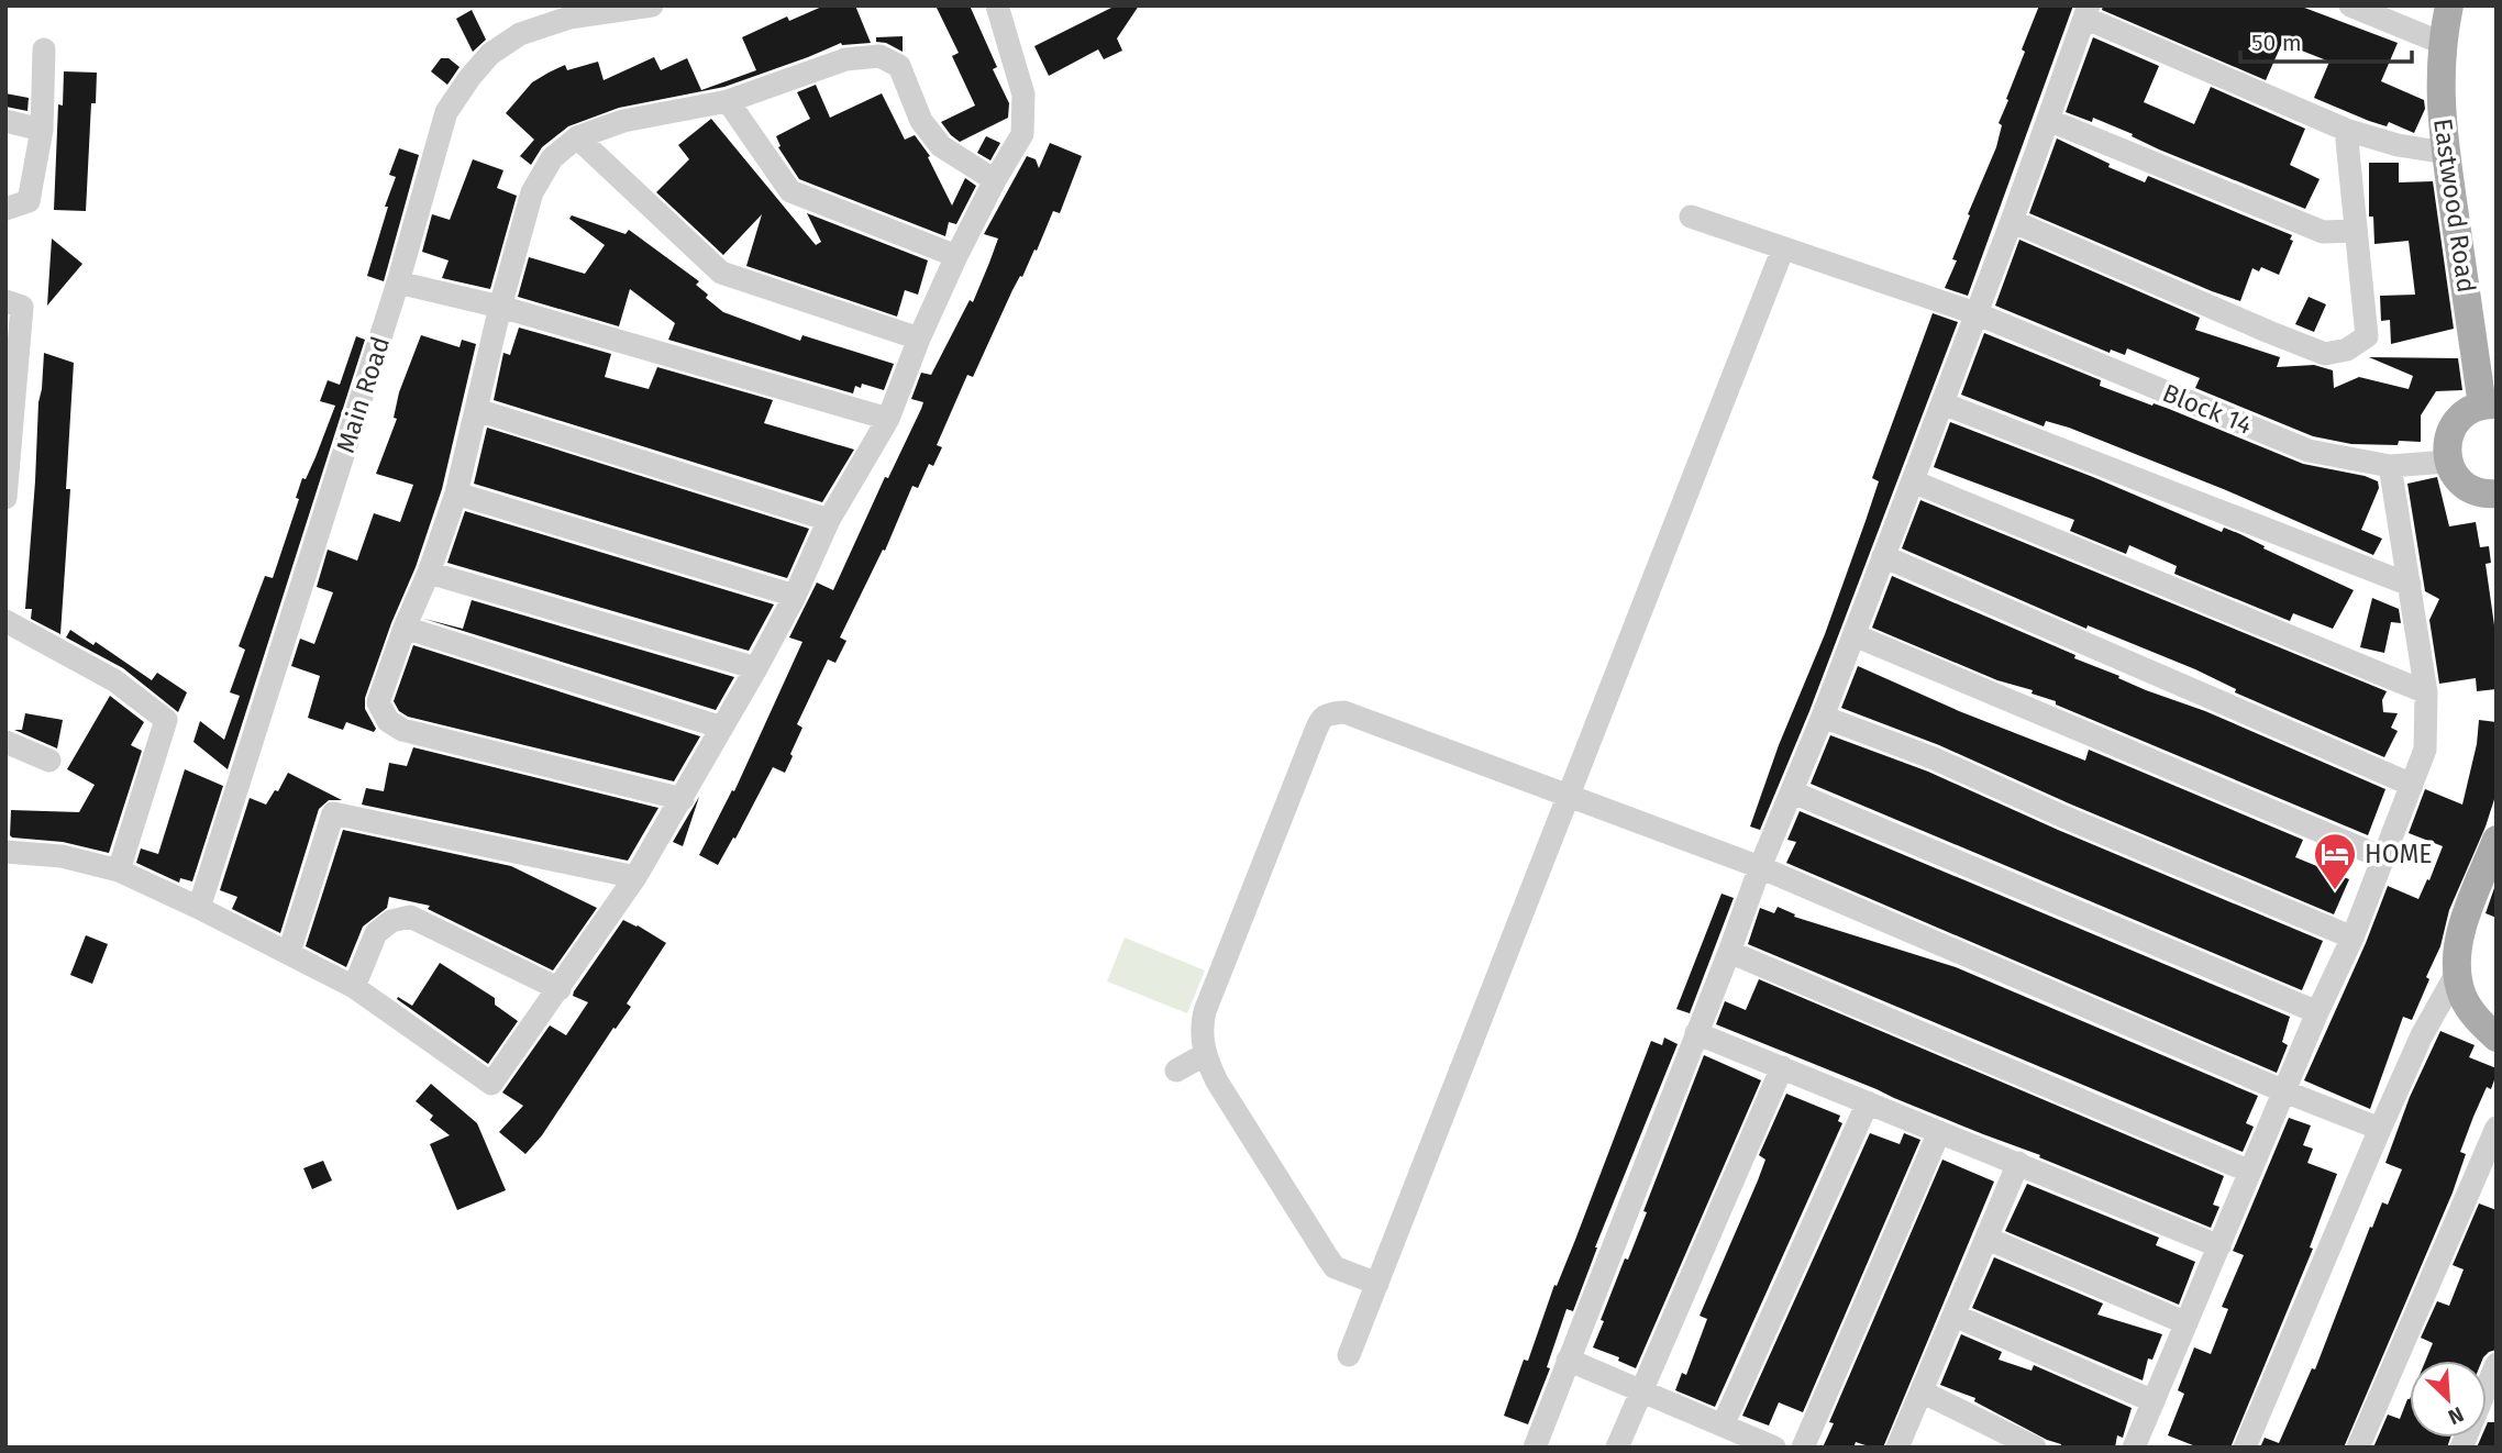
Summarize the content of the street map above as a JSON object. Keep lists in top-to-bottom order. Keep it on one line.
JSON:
{"streets":{"main road":["Eastwood Road"],"street":["Main Road","Block 14"]},"places":{"hotel":["HOME"]},"scale_bar":"50 m","north":"bottom right"}
